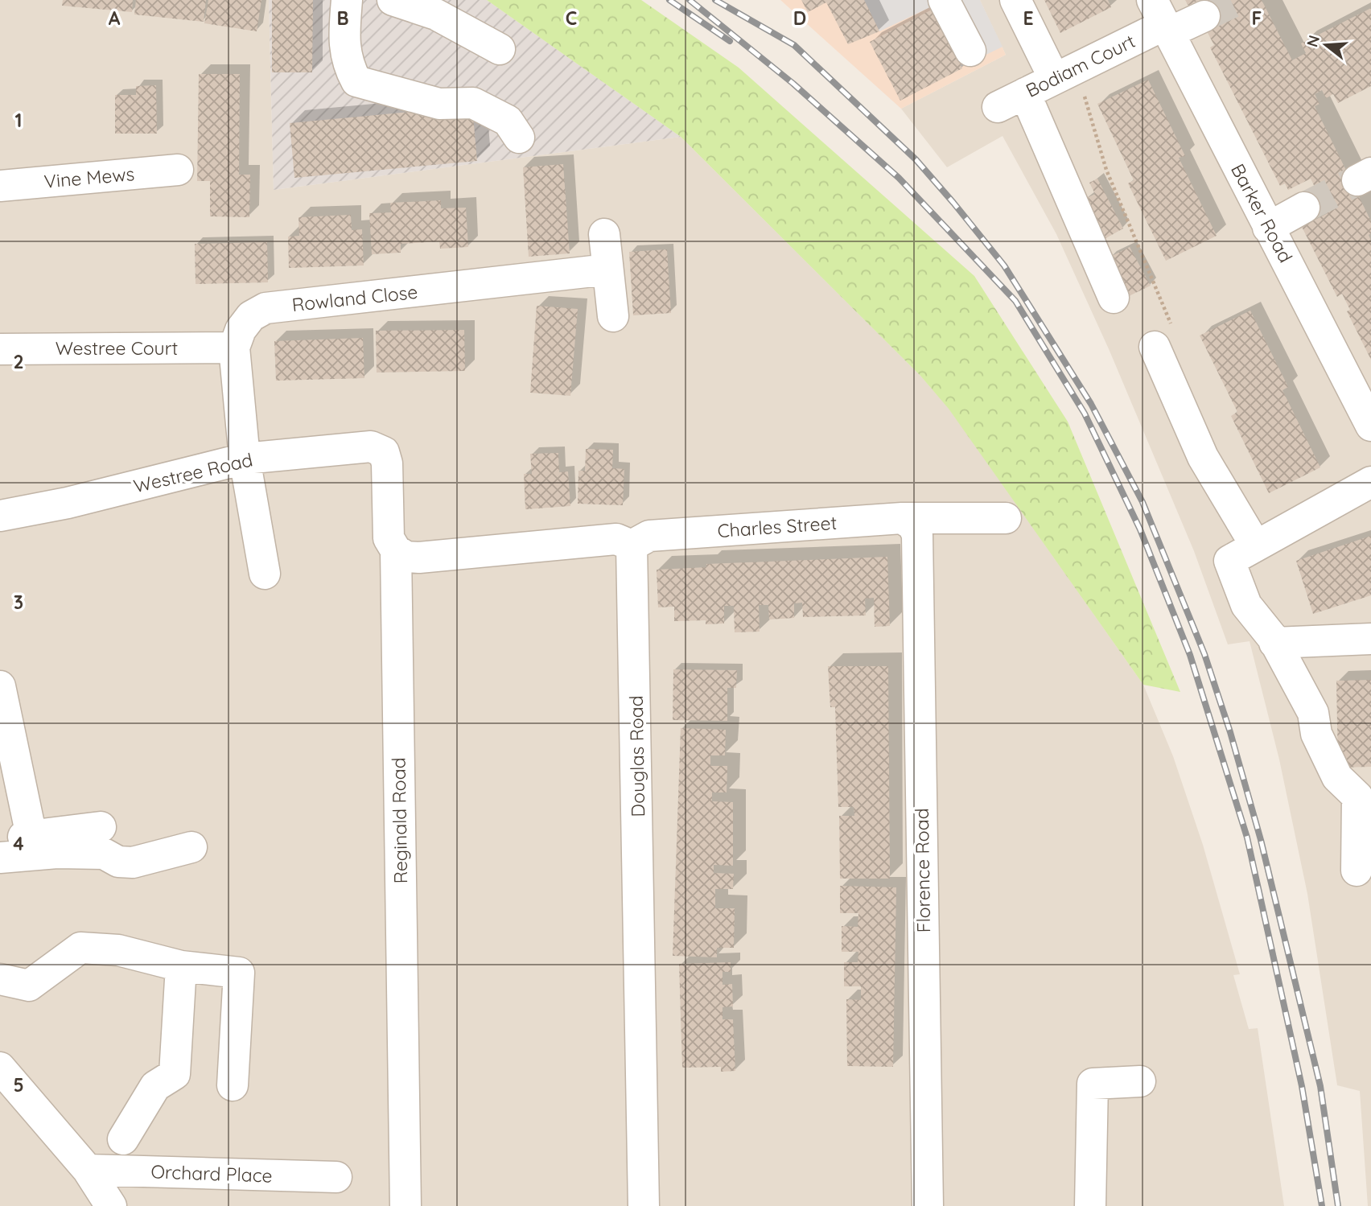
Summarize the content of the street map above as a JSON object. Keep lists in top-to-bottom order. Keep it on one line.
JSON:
{"streets":{"street":["Bodiam Court","Vine Mews","Barker Road","Rowland Close","Westree Court","Westree Road","Charles Street","Douglas Road","Reginald Road","Florence Road","Orchard Place"]},"crossings":[["Bodiam Court","Barker Road"],["Rowland Close","Westree Court"],["Westree Road","Reginald Road"],["Charles Street","Douglas Road"],["Charles Street","Florence Road"]],"north":"left","grid":{"columns":["A","B","C","D","E","F"],"rows":["1","2","3","4","5"]}}
